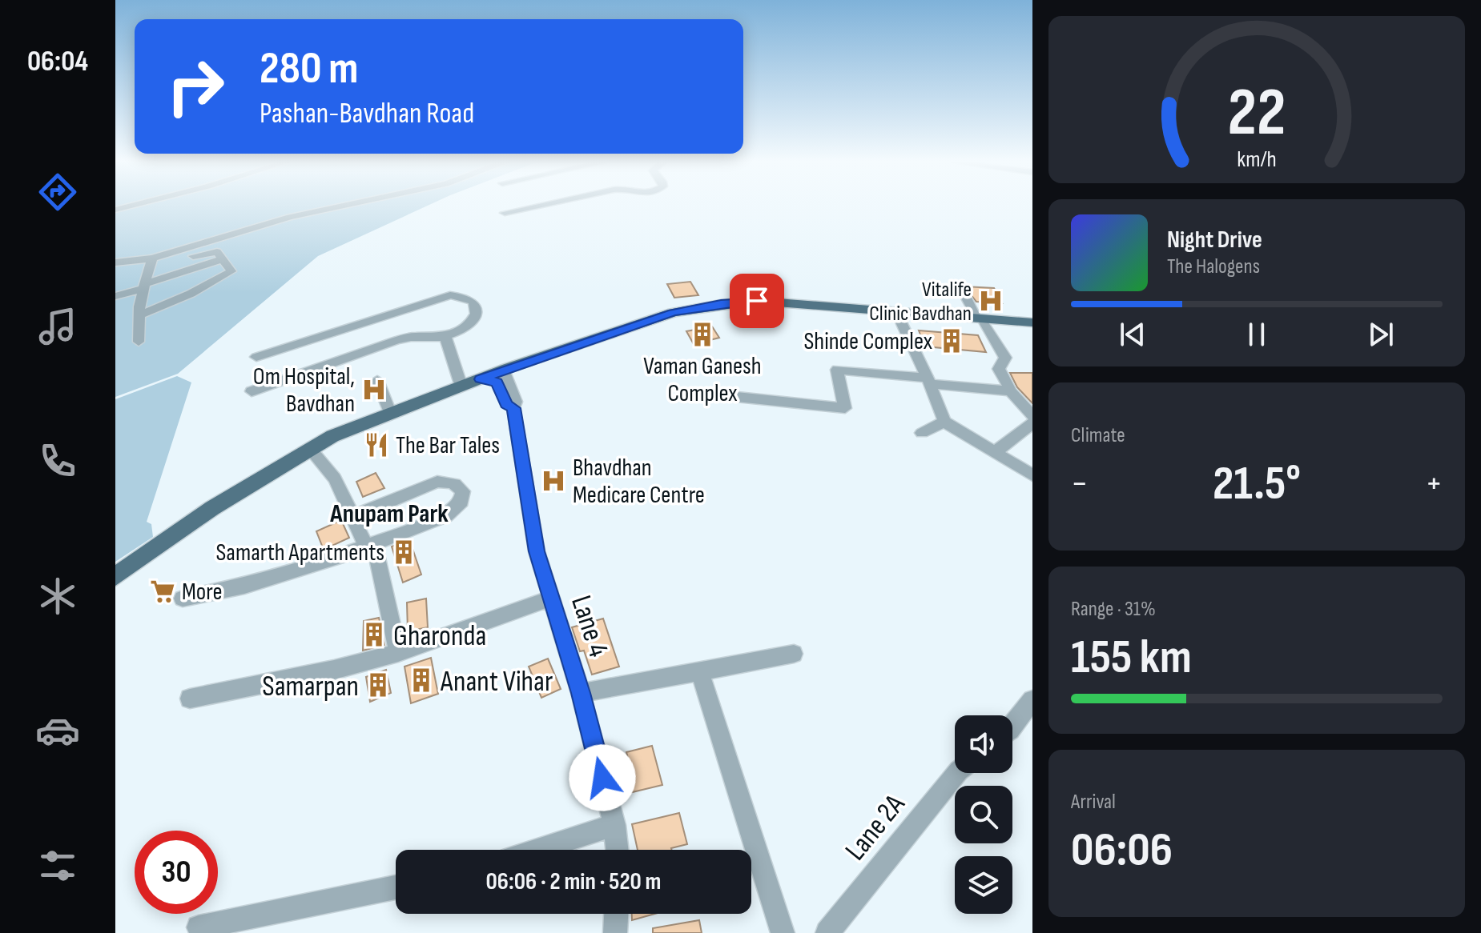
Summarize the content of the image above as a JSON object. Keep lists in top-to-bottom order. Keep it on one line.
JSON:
{"streets":{"street":["Lane 4","Lane 2A"]},"districts":["Anupam Park"],"places":{"hospital":["Vitalife Clinic Bavdhan","Om Hospital, Bavdhan","Bhavdhan Medicare Centre"],"building":["Vaman Ganesh Complex","Shinde Complex","Samarth Apartments","Gharonda","Anant Vihar","Samarpan"],"restaurant":["The Bar Tales"],"supermarket":["More"]},"page":{"tabs":"06:04","turn":["280 m","Pashan-Bavdhan Road"],"song":["Night Drive","The Halogens"],"tile":["Climate",["Range · 31%","155 km"],["Arrival","06:06"]],"heat":["−","21.5°","+"],"limit":"30","trip":"06:06 · 2 min · 520 m","gauge":["22","km/h"]}}
